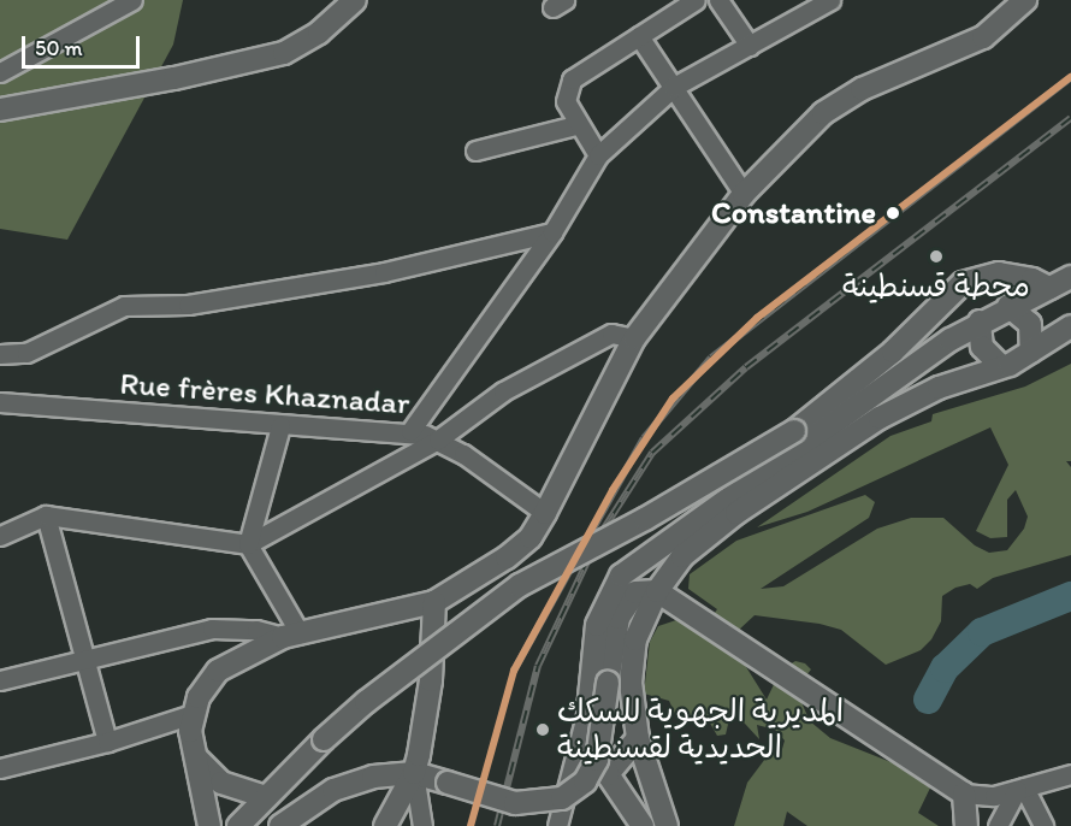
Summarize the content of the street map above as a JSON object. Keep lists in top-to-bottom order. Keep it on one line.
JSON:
{"streets":{"street":["Rue frères Khaznadar"]},"places":["Constantine","محطة قسنطينة","المديرية الجهوية للسكك الحديدية لقسنطينة"],"scale_bar":"50 m"}
